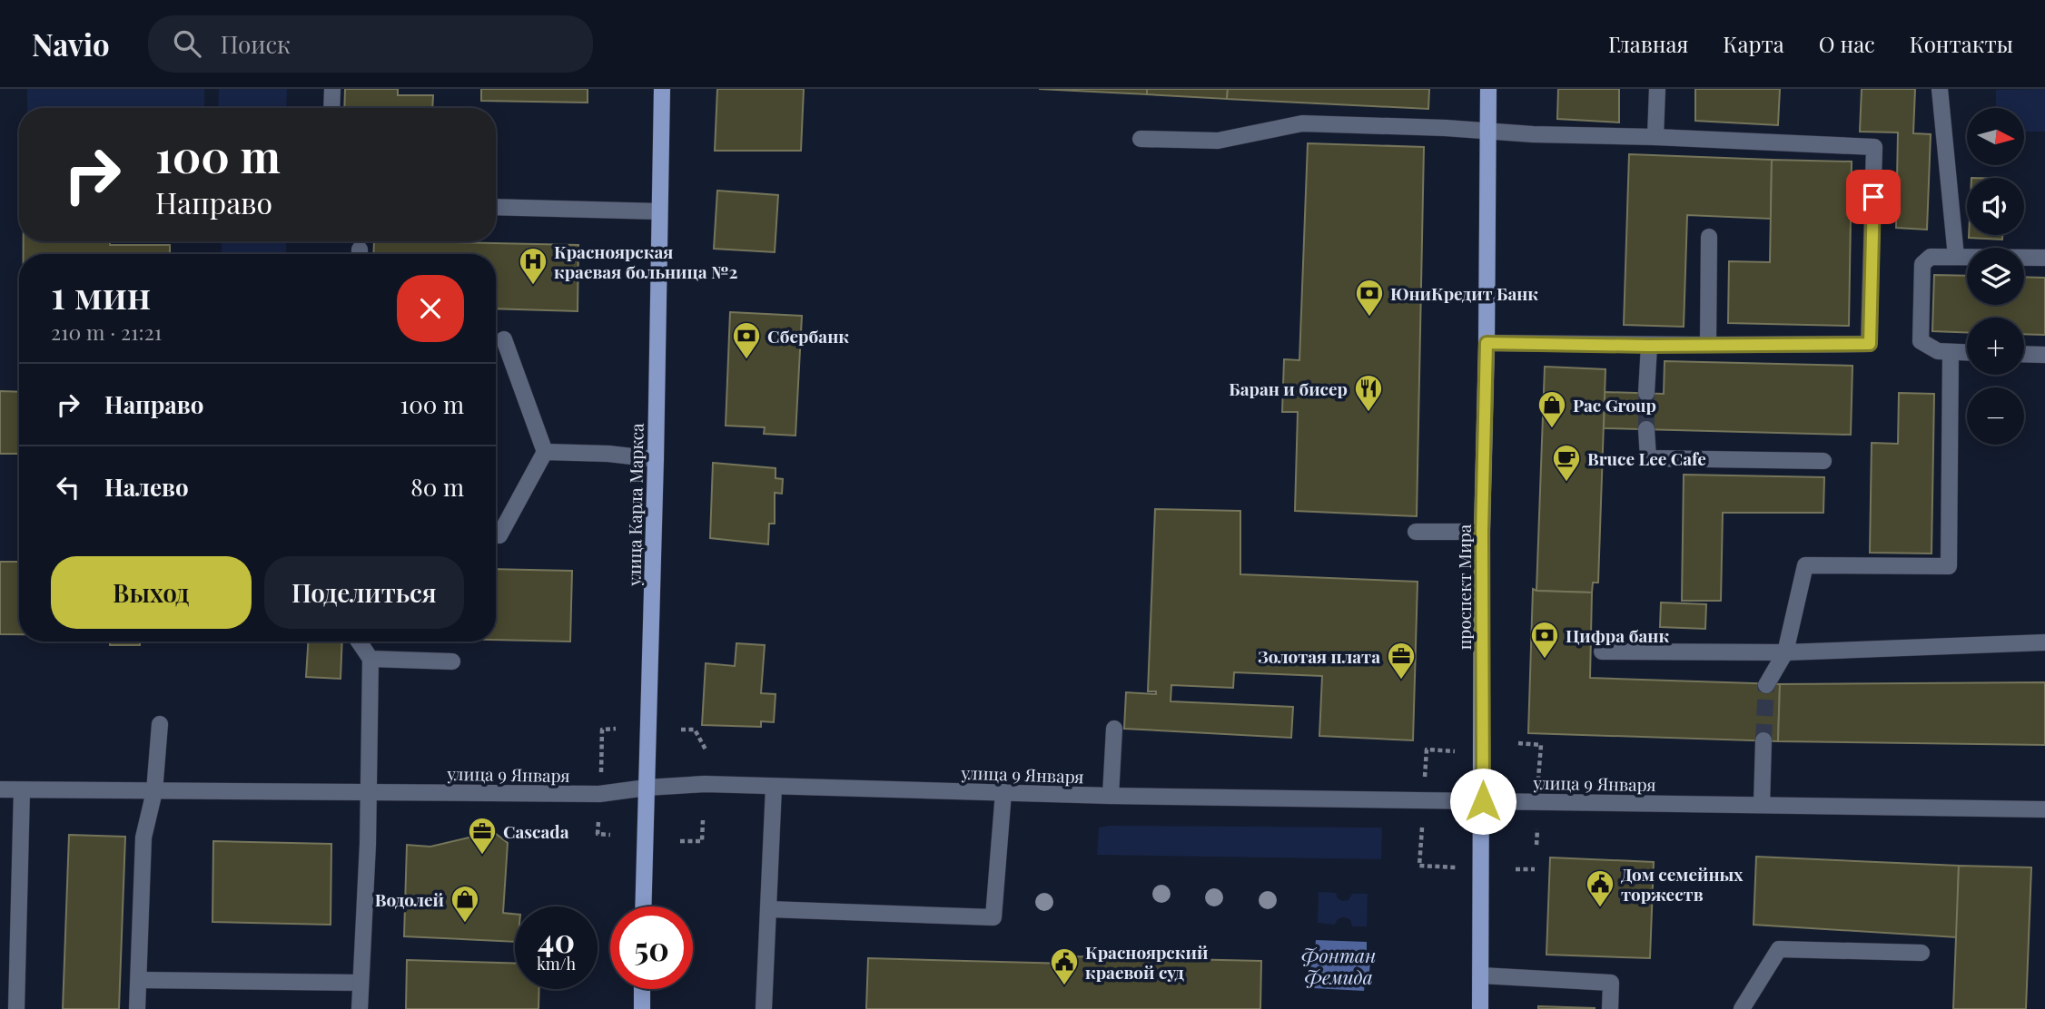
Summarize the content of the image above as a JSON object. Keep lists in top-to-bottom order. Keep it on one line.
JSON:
{"streets":{"main road":["улица Карла Маркса","проспект Мира"],"street":["улица 9 Января"]},"crossings":[["улица Карла Маркса","улица 9 Января"],["проспект Мира","улица 9 Января"]],"water":["Фонтан Фемида"],"places":{"hospital":["Красноярская краевая больница №2"],"bank":["ЮниКредит Банк","Сбербанк","Цифра банк"],"restaurant":["Баран и бисер"],"shop":["Pac Group","Водолей"],"cafe":["Bruce Lee Cafe"],"office":["Золотая плата","Cascada"],"public building":["Дом семейных торжеств","Красноярский краевой суд"]},"north":"right","page":{"header":"Navio","search":"Поиск","nav":["Главная","Карта","О нас","Контакты"],"map_buttons":["+","−"],"turn":["100 m","Направо"],"heading":["1 мин","210 m · 21:21"],"list":[{"name":"Направо","value":"100 m"},{"name":"Налево","value":"80 m"}],"buttons":["Выход","Поделиться"],"speed":"40 km/h","limit":"50"}}
